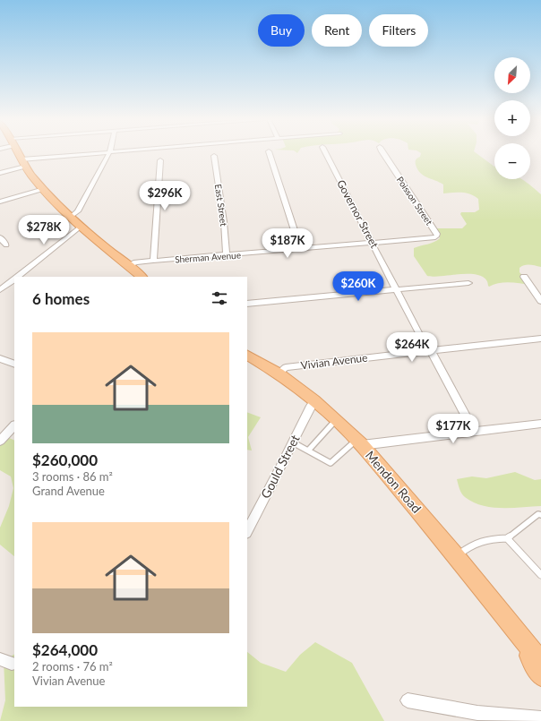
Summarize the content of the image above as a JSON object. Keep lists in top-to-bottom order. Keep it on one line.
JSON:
{"streets":{"main road":["Mendon Road"],"street":["Poisson Street","East Street","Governor Street","Sherman Avenue","Vivian Avenue","Gould Street"]},"crossings":[["Poisson Street","Sherman Avenue"],["East Street","Sherman Avenue"],["Governor Street","Sherman Avenue"],["Governor Street","Vivian Avenue"],["Vivian Avenue","Mendon Road"],["Gould Street","Mendon Road"]],"north":"bottom left","page":{"chip":["Buy","Rent","Filters"],"map_buttons":["+","−"],"price":["$296K","$278K","$187K","$260K","$264K","$177K"],"heading":"6 homes","list":[{"name":"$260,000","note":"3 rooms · 86 m² · Grand Avenue"},{"name":"$264,000","note":"2 rooms · 76 m² · Vivian Avenue"}]}}
